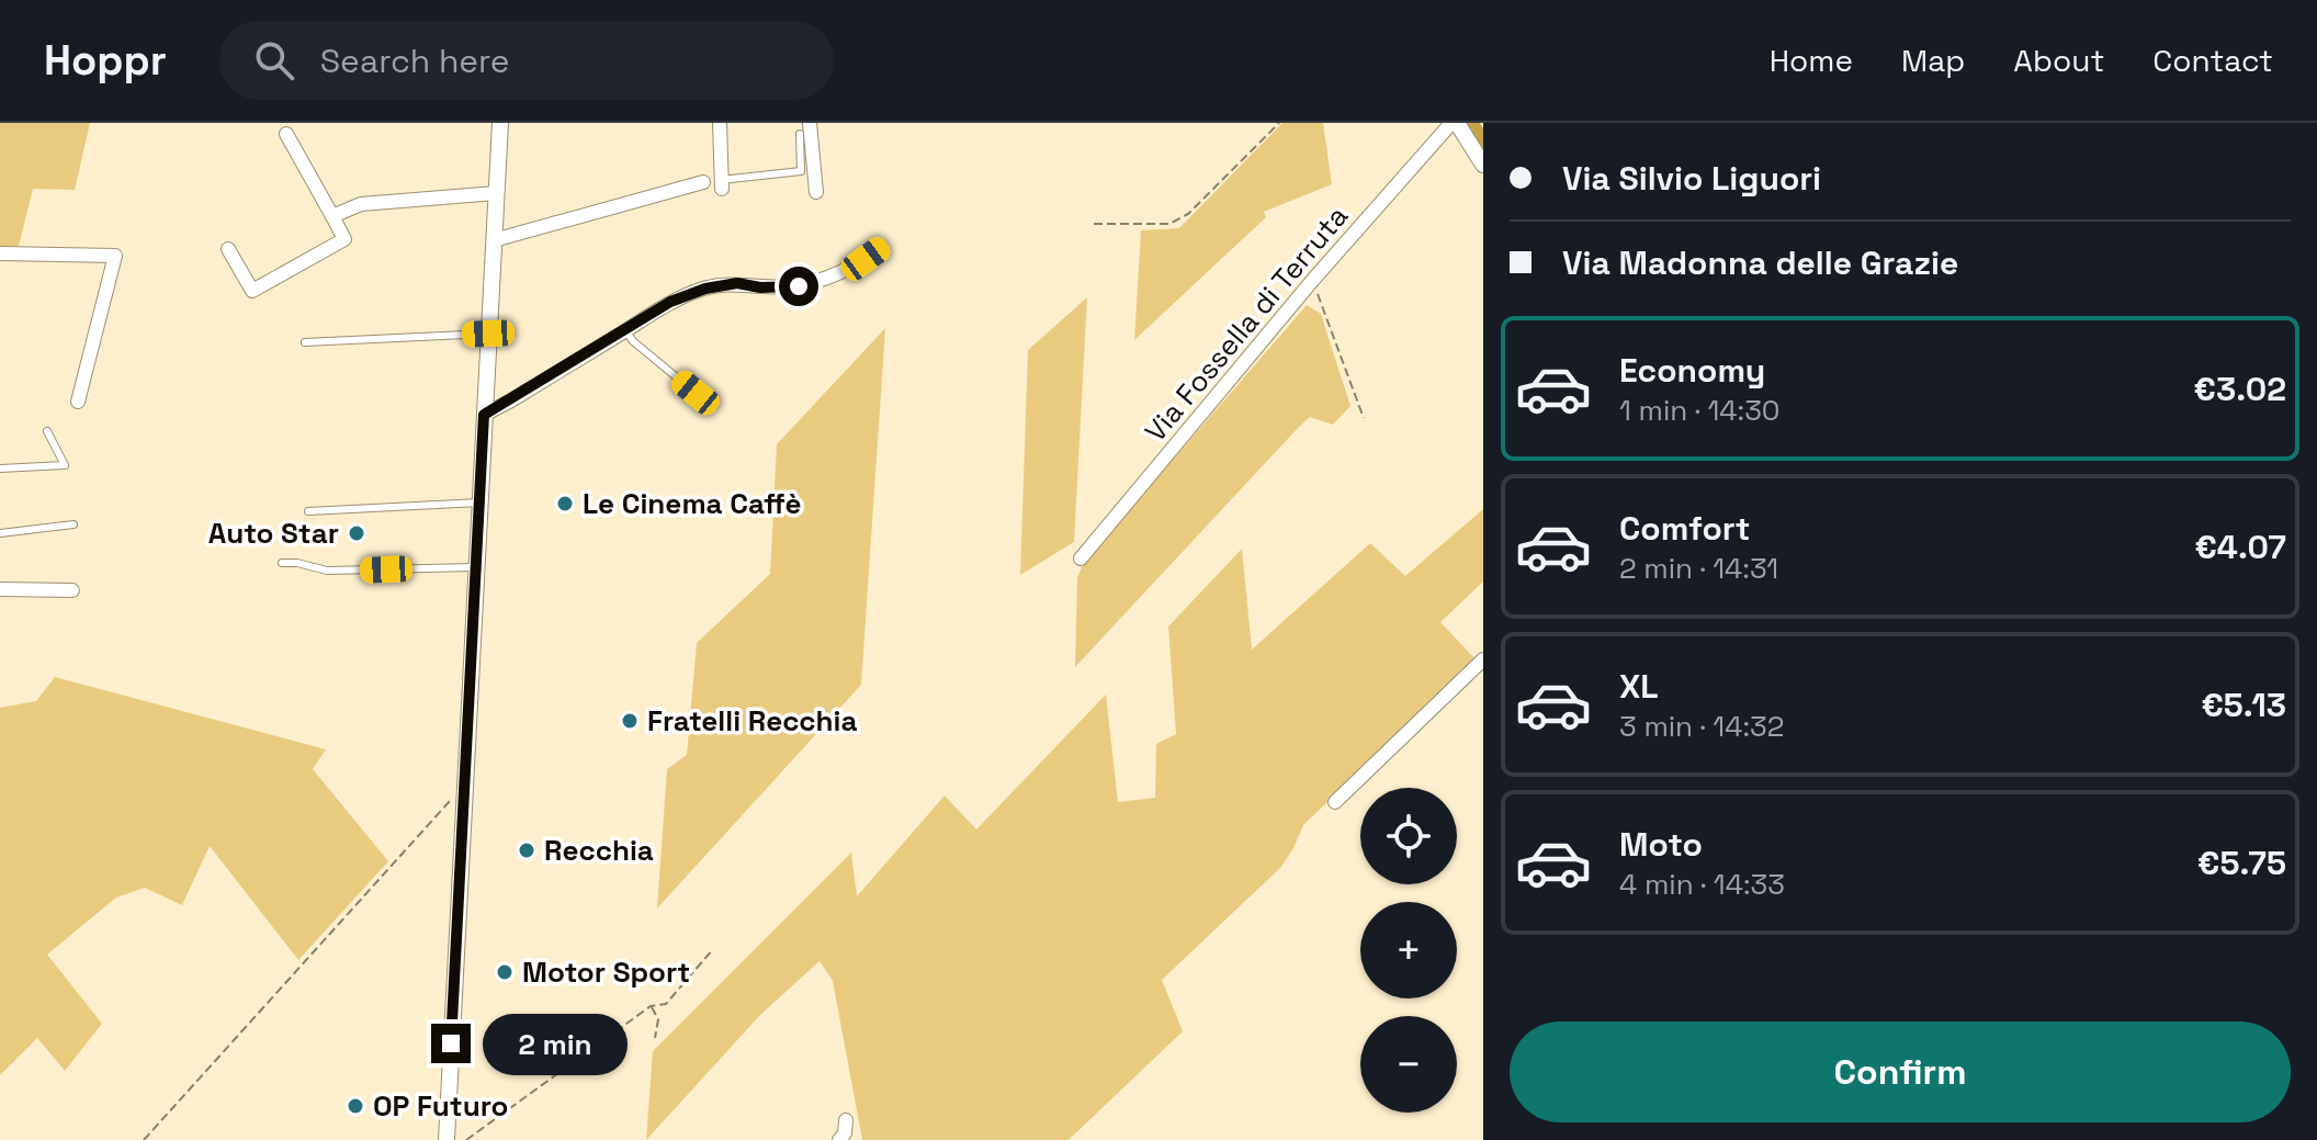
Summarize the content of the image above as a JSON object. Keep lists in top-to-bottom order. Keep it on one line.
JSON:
{"streets":{"street":["Via Fossella di Terruta"]},"places":["Le Cinema Caffè","Auto Star","Fratelli Recchia","Recchia","Motor Sport","OP Futuro"],"page":{"header":"Hoppr","search":"Search here","nav":["Home","Map","About","Contact"],"banner":["Via Silvio Liguori","Via Madonna delle Grazie"],"list":[{"name":"Economy","note":"1 min · 14:30","value":"€3.02"},{"name":"Comfort","note":"2 min · 14:31","value":"€4.07"},{"name":"XL","note":"3 min · 14:32","value":"€5.13"},{"name":"Moto","note":"4 min · 14:33","value":"€5.75"}],"map_buttons":["+","−"],"buttons":"Confirm","bubble":"2 min"}}
